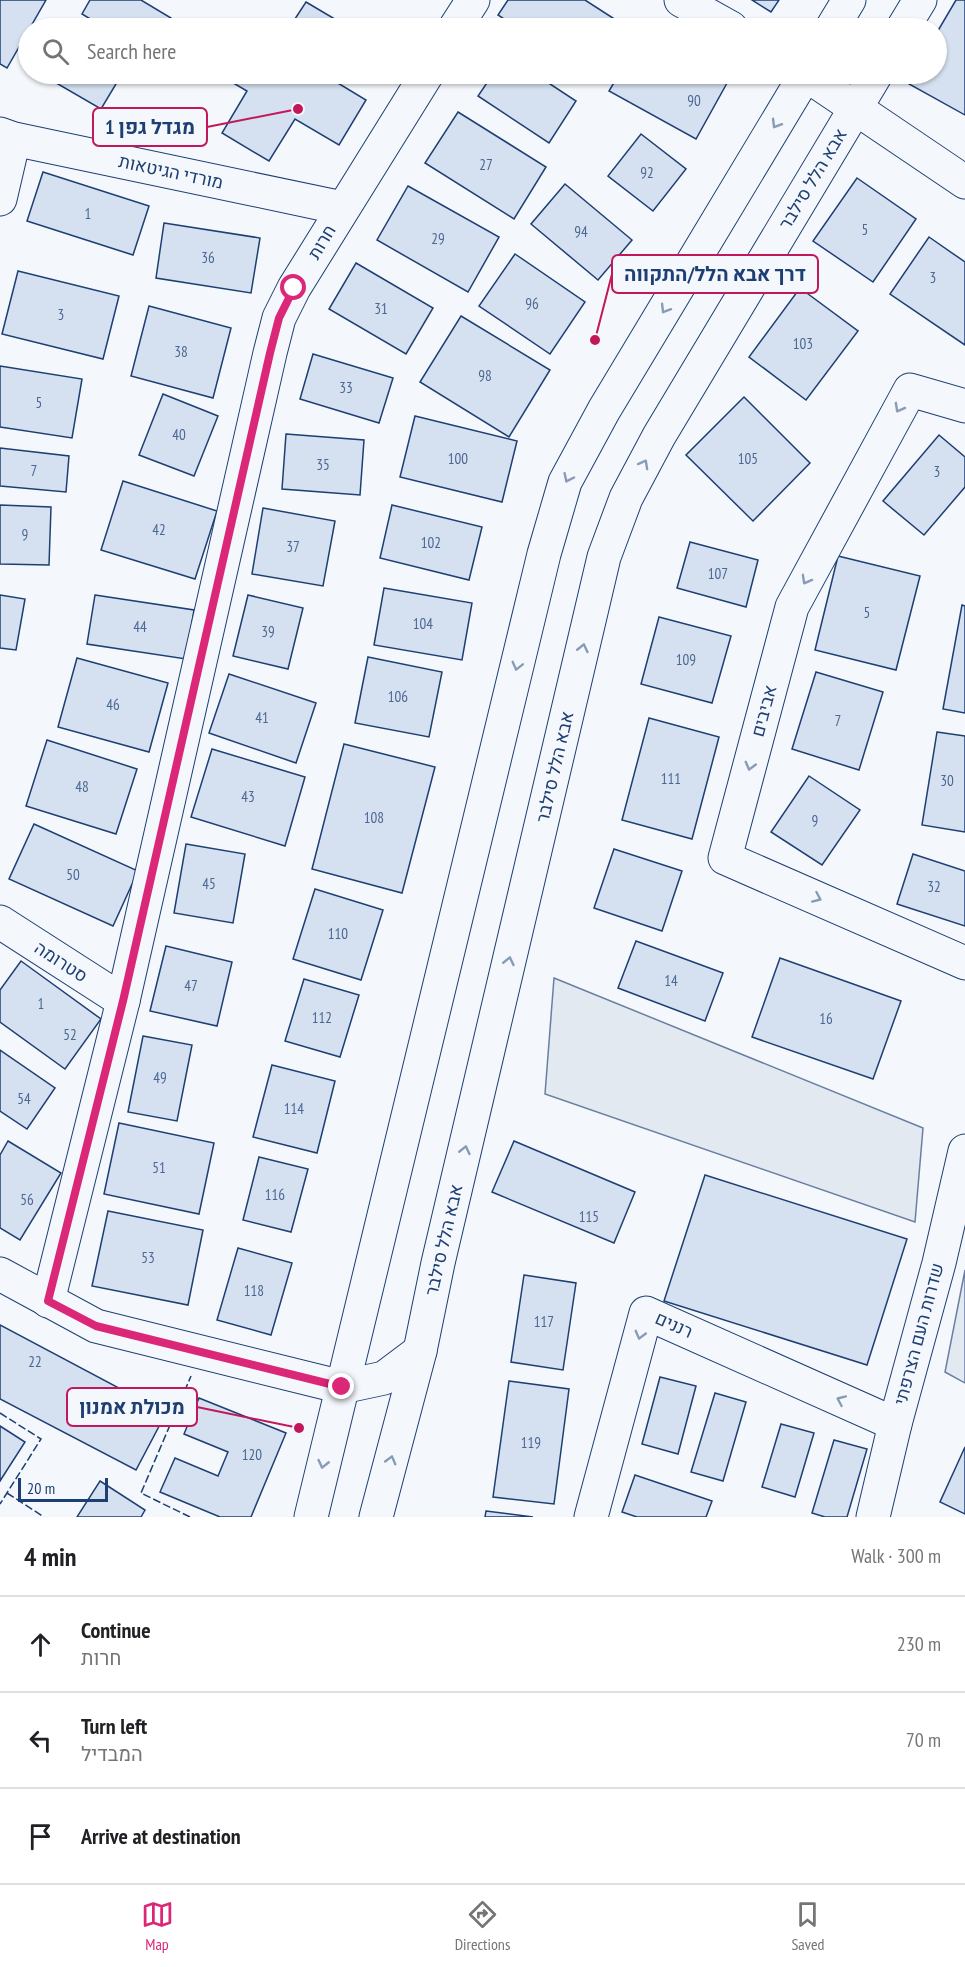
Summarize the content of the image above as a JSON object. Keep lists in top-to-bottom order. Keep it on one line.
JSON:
{"streets":{"street":["מורדי הגיטאות","אבא הלל סילבר","חרות","אביבים","סטרומה","רננים","שדרות העם הצרפתי"]},"crossings":[["מורדי הגיטאות","חרות"],["חרות","סטרומה"],["רננים","שדרות העם הצרפתי"]],"places":["מגדל גפן 1","דרך אבא הלל/התקווה","מכולת אמנון"],"house_numbers":["90","27","92","1","5","94","29","36","3","96","31","3","103","38","98","33","5","40","100","105","35","7","3","42","9","102","37","107","5","104","44","39","109","106","46","41","7","111","30","48","43","108","9","50","45","32","110","14","47","1","112","16","52","49","54","114","51","116","56","115","53","118","117","22","119","120"],"scale_bar":"20 m","page":{"search":"Search here","scale":"20 m","heading":["4 min","Walk · 300 m"],"list":[["Continue","חרות","230 m"],["Turn left","המבדיל","70 m"],"Arrive at destination"],"nav":["Map","Directions","Saved"]}}
